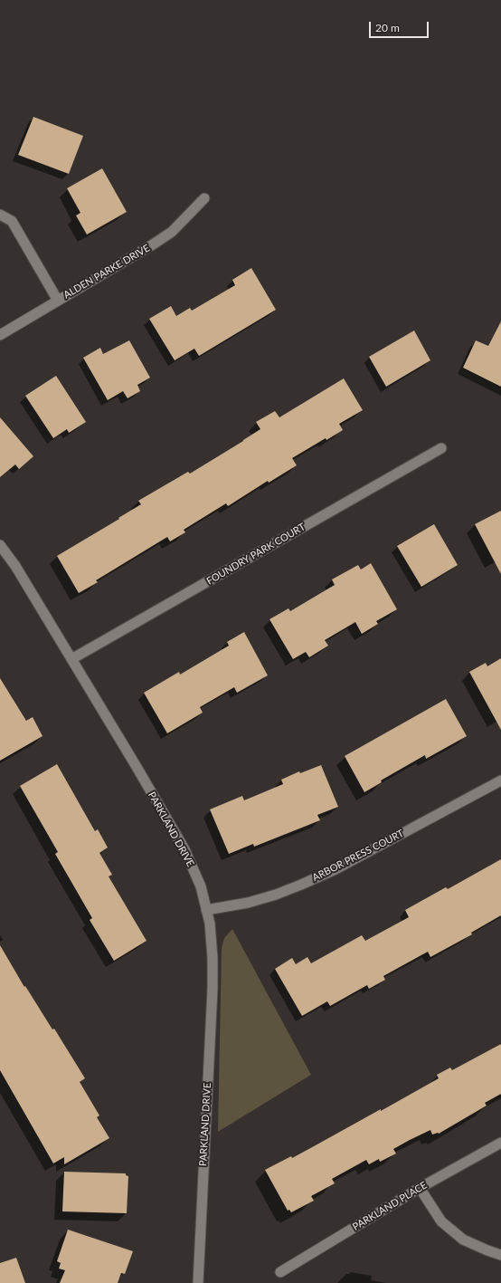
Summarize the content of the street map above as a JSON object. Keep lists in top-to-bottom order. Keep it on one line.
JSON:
{"streets":{"street":["ALDEN PARKE DRIVE","FOUNDRY PARK COURT","PARKLAND DRIVE","ARBOR PRESS COURT","PARKLAND PLACE"]},"crossings":[["FOUNDRY PARK COURT","PARKLAND DRIVE"],["PARKLAND DRIVE","ARBOR PRESS COURT"]],"scale_bar":"20 m"}
